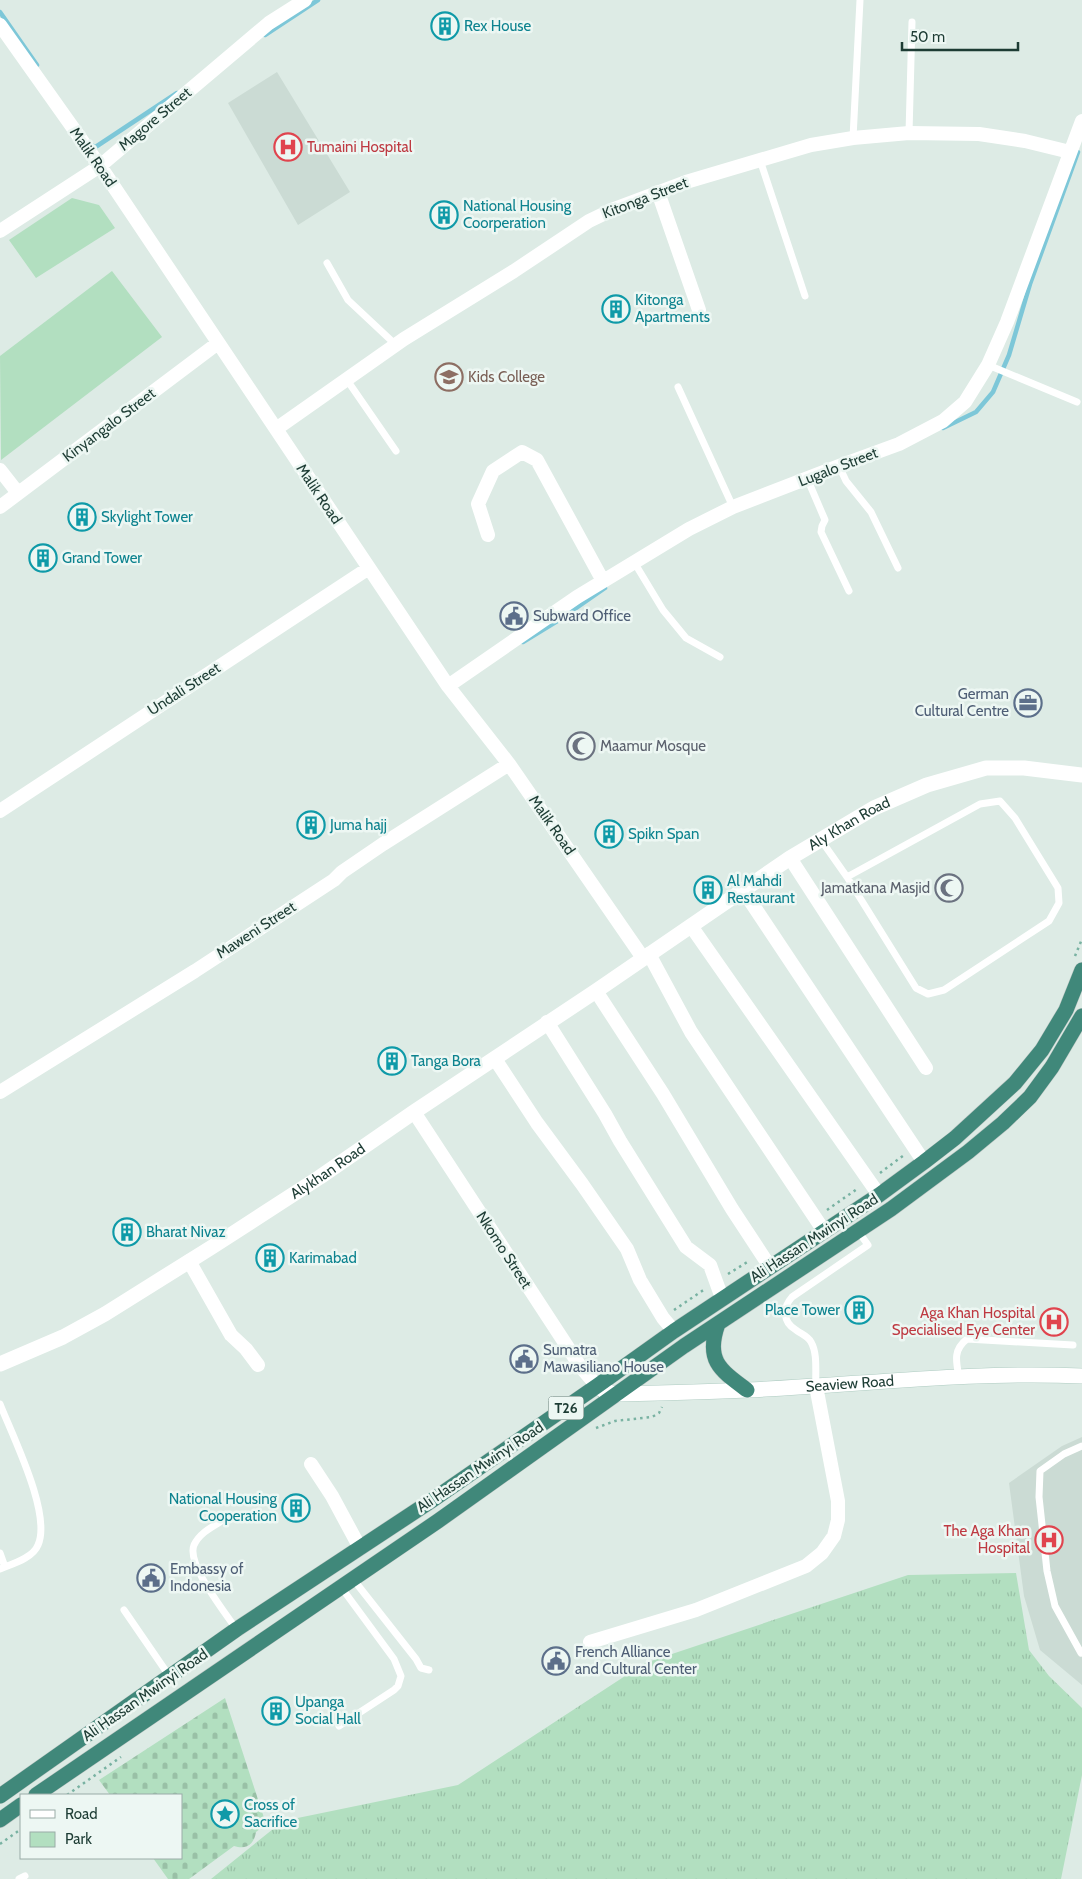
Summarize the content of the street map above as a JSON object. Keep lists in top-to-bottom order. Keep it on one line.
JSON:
{"streets":{"highway":["Ali Hassan Mwinyi Road","T26"],"street":["Magore Street","Malik Road","Kitonga Street","Kinyangalo Street","Lugalo Street","Undali Street","Aly Khan Road","Maweni Street","Alykhan Road","Nkomo Street","Seaview Road"]},"crossings":[["Magore Street","Malik Road"],["Malik Road","Kitonga Street"],["Malik Road","Kinyangalo Street"],["Malik Road","Lugalo Street"],["Malik Road","Undali Street"],["Malik Road","Aly Khan Road"],["Malik Road","Maweni Street"],["Malik Road","Alykhan Road"],["Malik Road","Ali Hassan Mwinyi Road"],["Kitonga Street","Lugalo Street"],["Aly Khan Road","Alykhan Road"],["Alykhan Road","Nkomo Street"],["Ali Hassan Mwinyi Road","Nkomo Street"],["Ali Hassan Mwinyi Road","Seaview Road"]],"places":{"building":["Rex House","National Housing Coorperation","Kitonga Apartments","Skylight Tower","Grand Tower","Juma hajj","Spikn Span","Al Mahdi Restaurant","Tanga Bora","Bharat Nivaz","Karimabad","Place Tower","National Housing Cooperation","Upanga Social Hall"],"hospital":["Tumaini Hospital","Aga Khan Hospital Specialised Eye Center","The Aga Khan Hospital"],"school or university":["Kids College"],"public building":["Subward Office","Sumatra Mawasiliano House","Embassy of Indonesia","French Alliance and Cultural Center"],"office":["German Cultural Centre"],"mosque":["Maamur Mosque","Jamatkana Masjid"],"place":["Cross of Sacrifice"]},"legend":["Road","Park"],"scale_bar":"50 m"}
